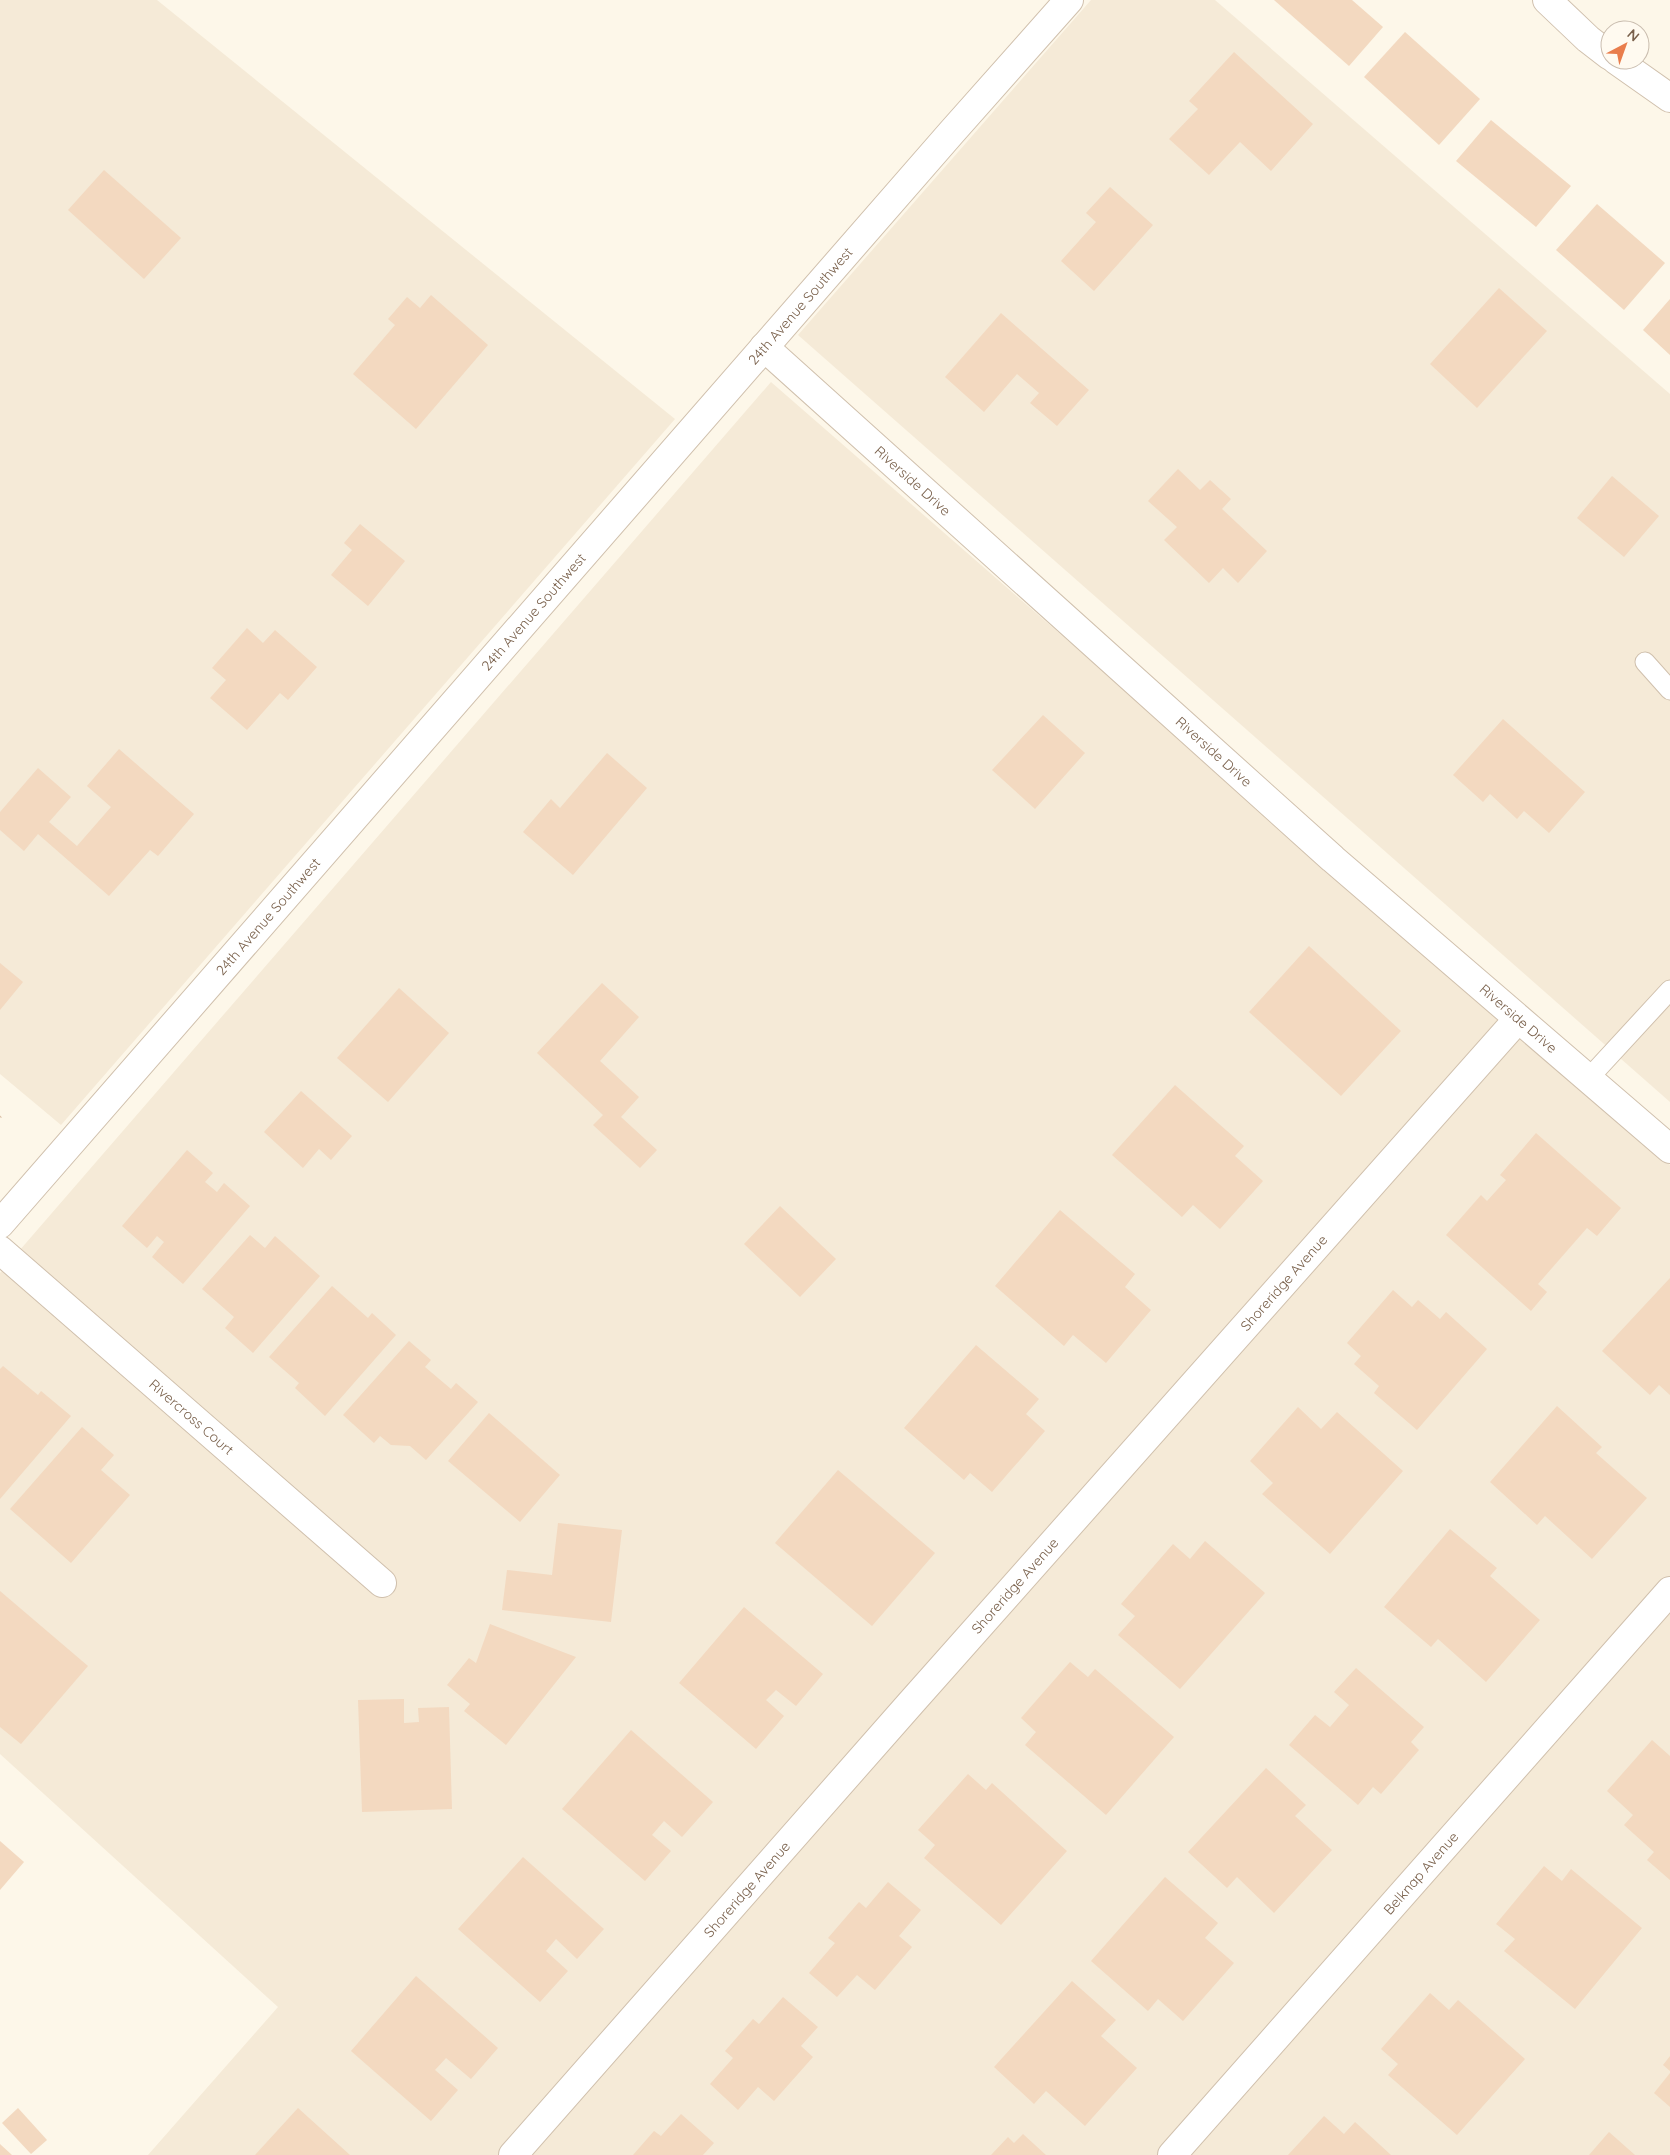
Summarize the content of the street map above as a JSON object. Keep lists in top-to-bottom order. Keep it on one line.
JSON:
{"streets":{"street":["24th Avenue Southwest","Riverside Drive","Shoreridge Avenue","Rivercross Court","Belknap Avenue"]},"crossings":[["24th Avenue Southwest","Riverside Drive"],["Riverside Drive","Shoreridge Avenue"]],"north":"top right"}
